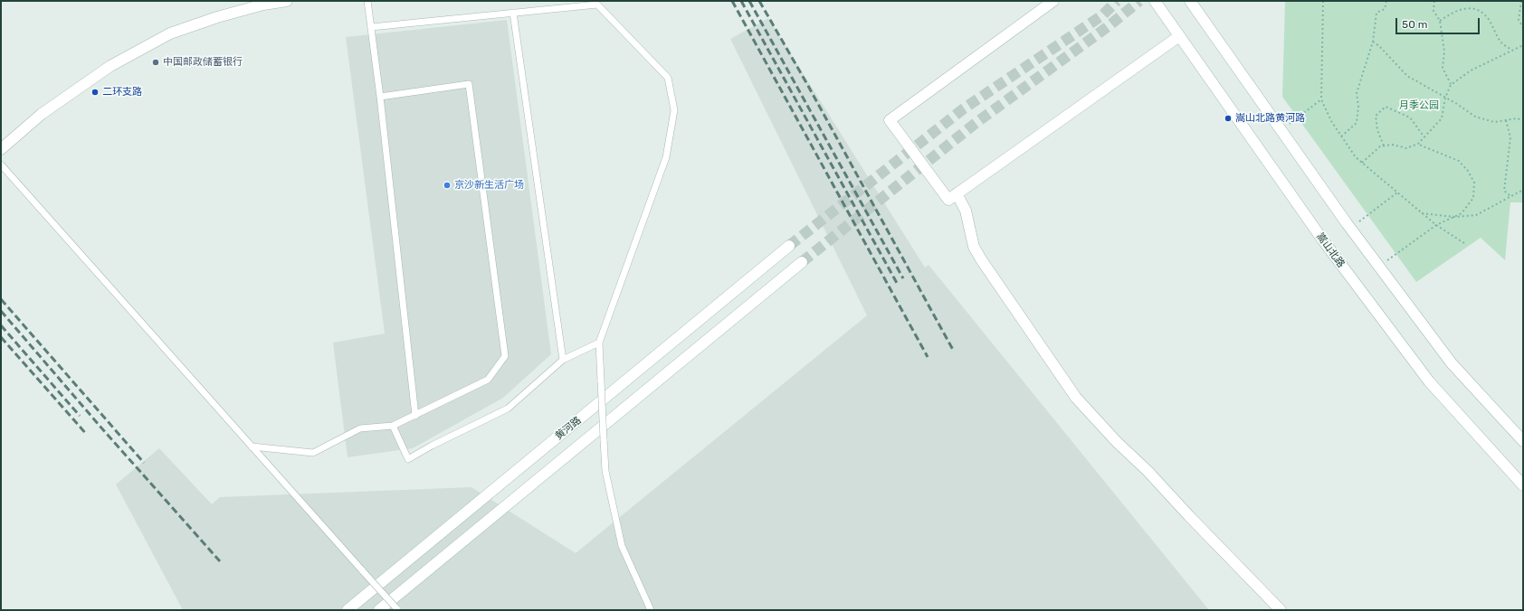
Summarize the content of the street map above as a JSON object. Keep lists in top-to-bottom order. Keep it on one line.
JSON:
{"streets":{"main road":["嵩山北路","黄河路"]},"parks":["月季公园"],"places":["中国邮政储蓄银行","二环支路","嵩山北路黄河路","京沙新生活广场"],"scale_bar":"50 m"}
